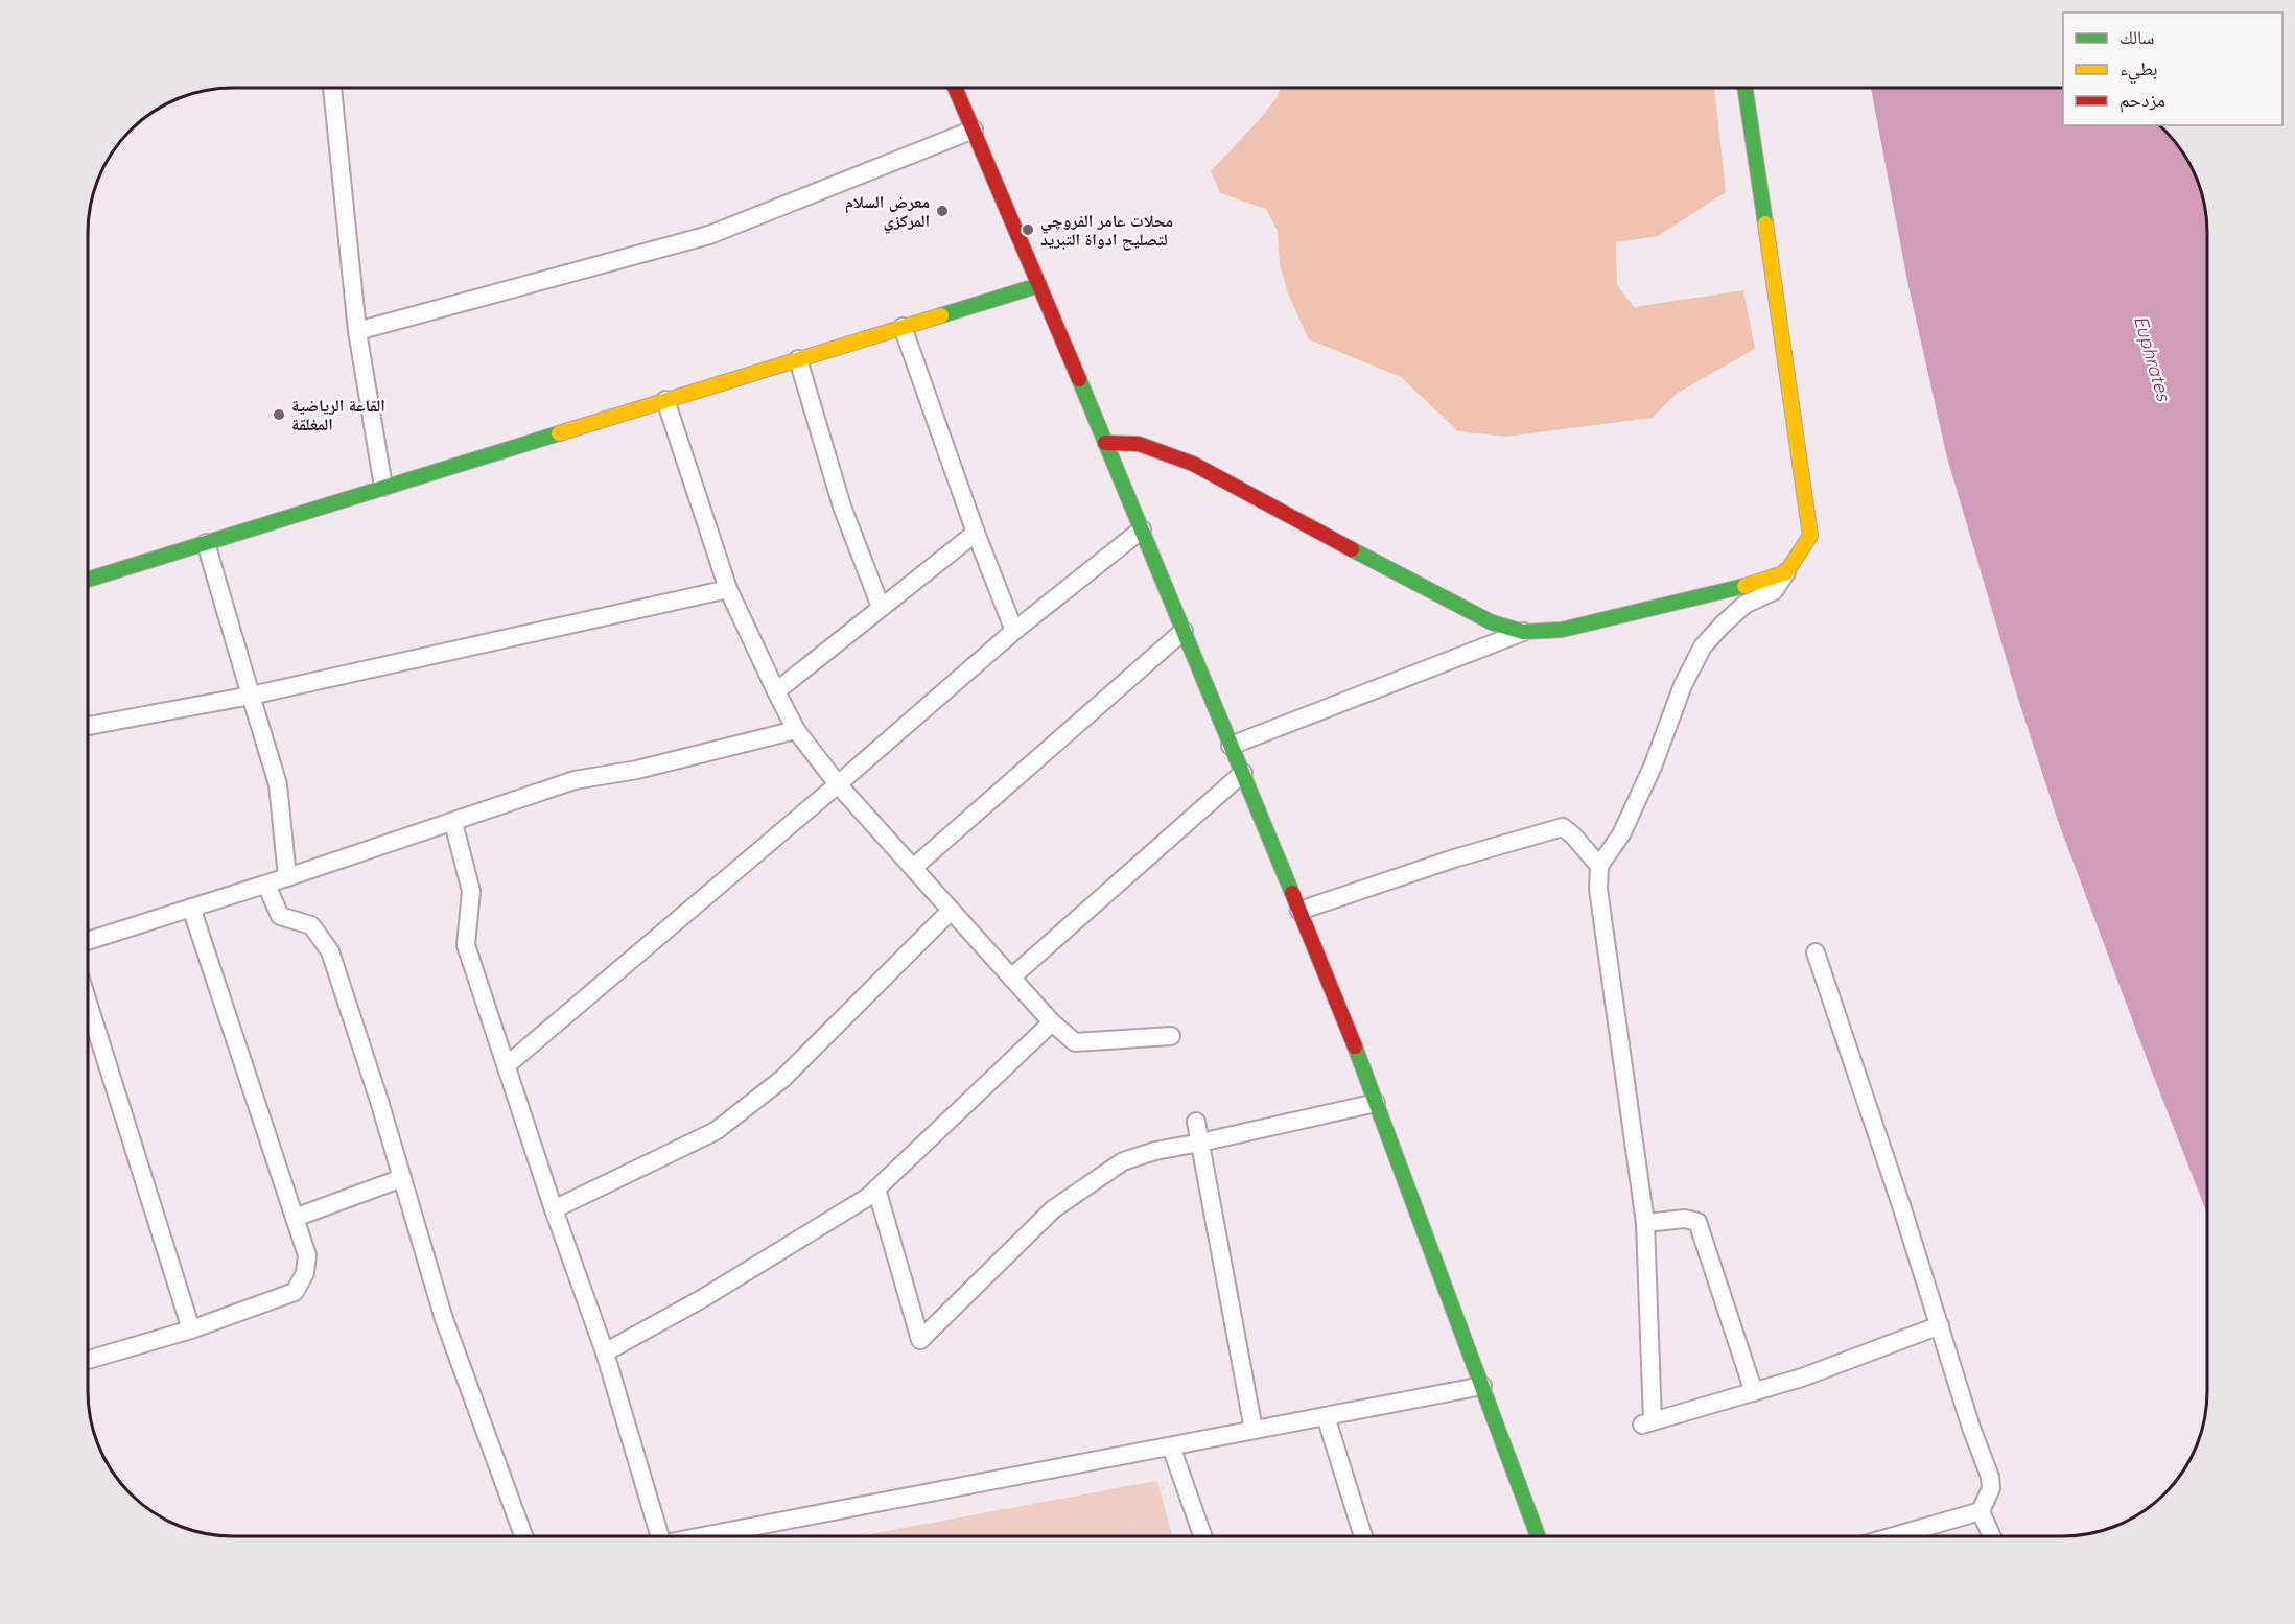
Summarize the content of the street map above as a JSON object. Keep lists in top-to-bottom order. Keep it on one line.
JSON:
{"water":["Euphrates"],"places":["معرض السلام المركزي","محلات عامر الفروچي لتصليح ادواة التبريد","القاعة الرياضية المغلقة"],"legend":["سالك","بطيء","مزدحم"]}
